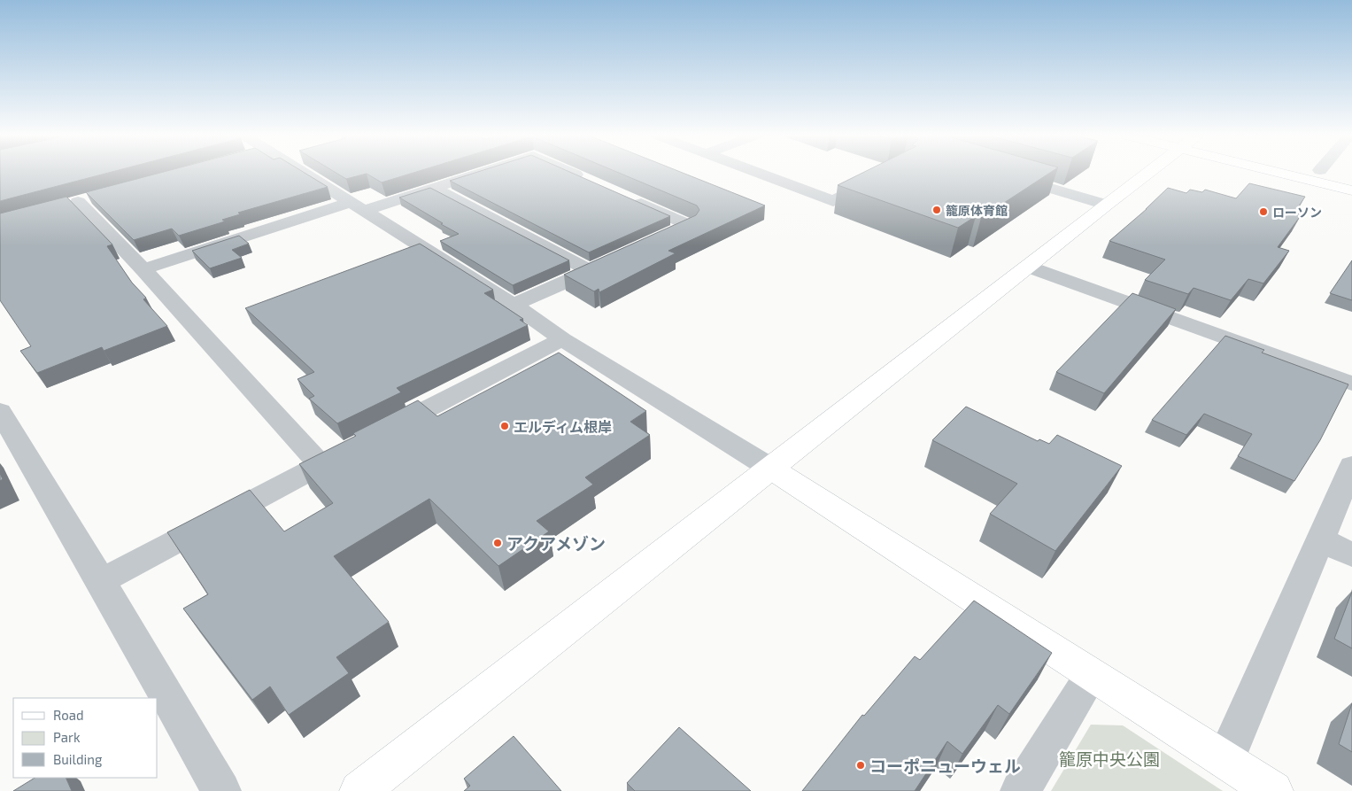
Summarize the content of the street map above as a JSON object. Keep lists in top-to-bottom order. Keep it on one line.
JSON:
{"parks":["籠原中央公園"],"places":["籠原体育館","ローソン","エルディム根岸","アクアメゾン","コーポニューウェル"],"legend":["Road","Park","Building"]}
